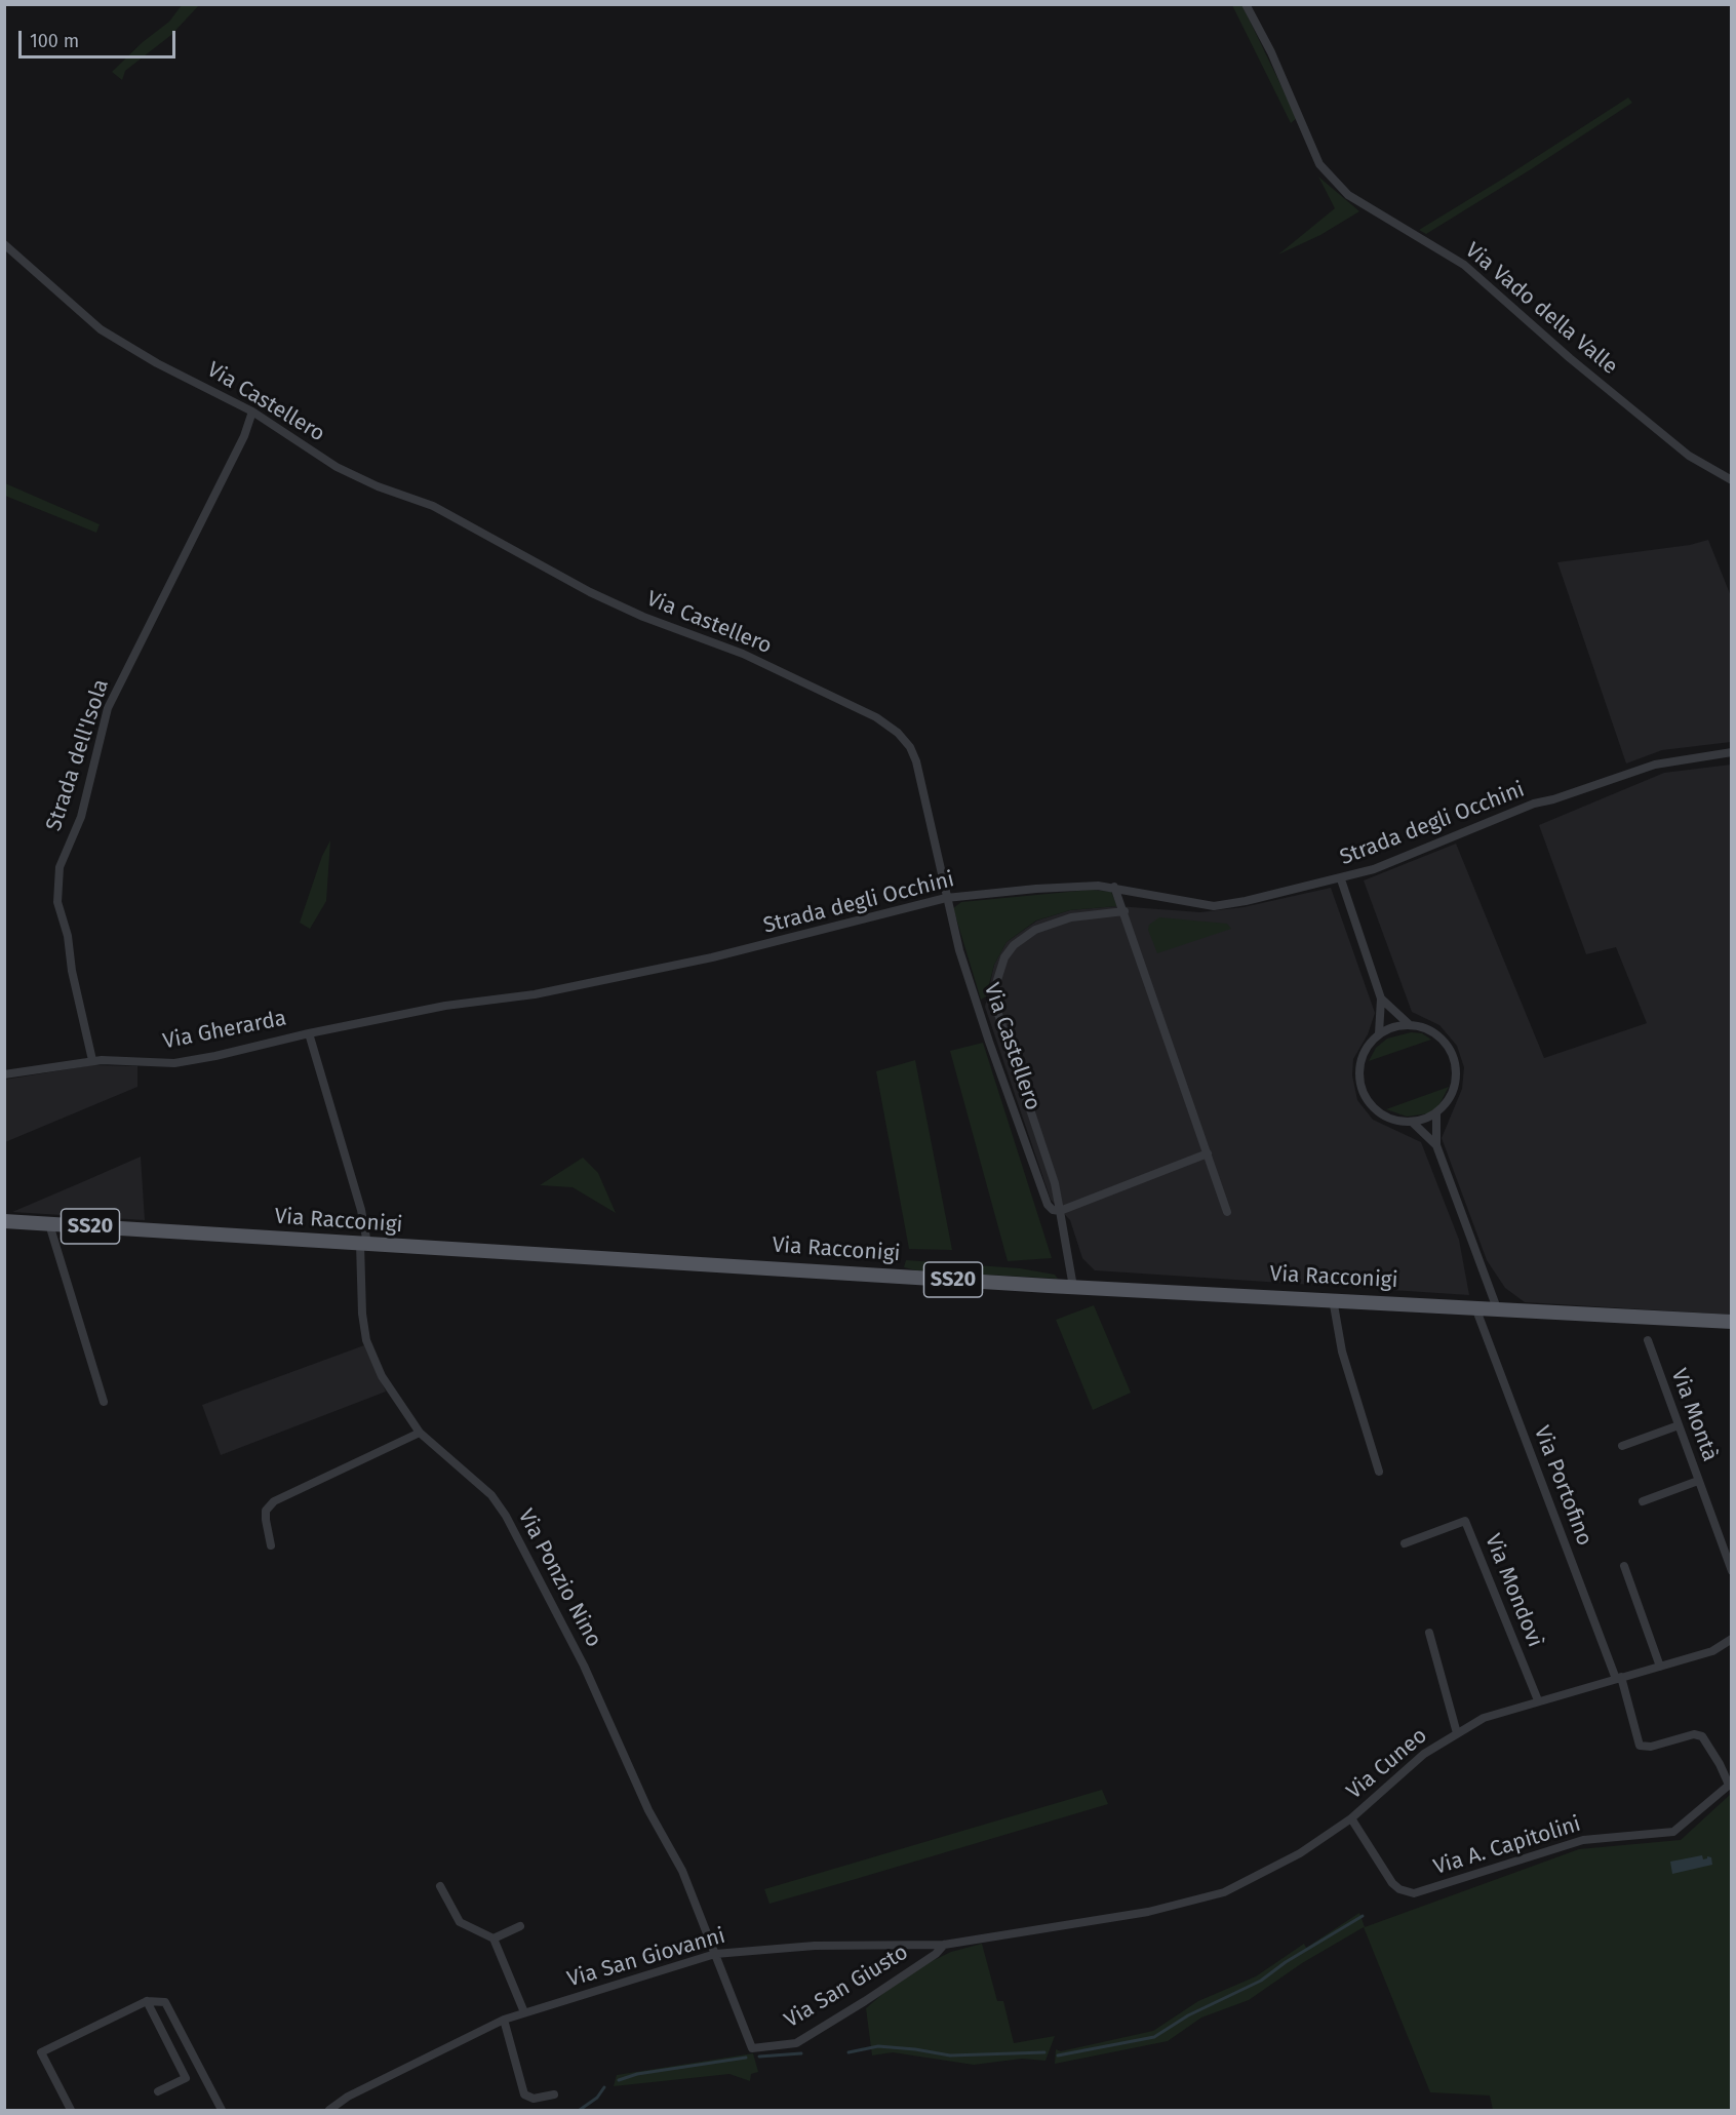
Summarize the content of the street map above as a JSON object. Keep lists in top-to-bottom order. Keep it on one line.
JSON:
{"streets":{"main road":["Via Racconigi","SS20"],"street":["Via Vado della Valle","Via Castellero","Strada dell'Isola","Strada degli Occhini","Via Gherarda","Via Montà","Via Portofino","Via Ponzio Nino","Via Mondovì","Via Cuneo","Via A. Capitolini","Via San Giovanni","Via San Giusto"]},"crossings":[["Via Castellero","Strada dell'Isola"],["Via Castellero","Strada degli Occhini"],["Strada dell'Isola","Via Gherarda"],["Strada degli Occhini","Via Gherarda"],["Via Gherarda","Via Racconigi"],["Via Gherarda","Via Ponzio Nino"],["Via Racconigi","Via Portofino"],["Via Racconigi","Via Ponzio Nino"],["Via Portofino","Via Cuneo"],["Via Portofino","Via A. Capitolini"],["Via Ponzio Nino","Via San Giovanni"],["Via Ponzio Nino","Via San Giusto"],["Via Mondovì","Via Cuneo"],["Via Cuneo","Via A. Capitolini"],["Via Cuneo","Via San Giovanni"],["Via San Giovanni","Via San Giusto"]],"scale_bar":"100 m"}
